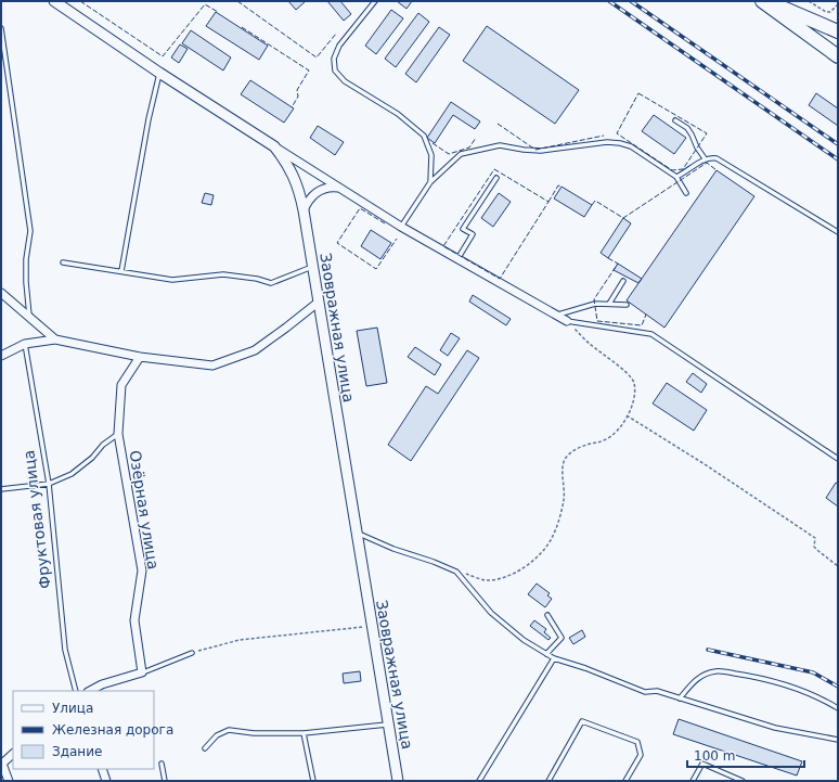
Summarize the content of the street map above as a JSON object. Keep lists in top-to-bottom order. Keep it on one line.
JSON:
{"streets":{"street":["Заовражная улица","Озёрная улица"],"lane":["Фруктовая улица"]},"legend":["Улица","Железная дорога","Здание"],"scale_bar":"100 m"}
